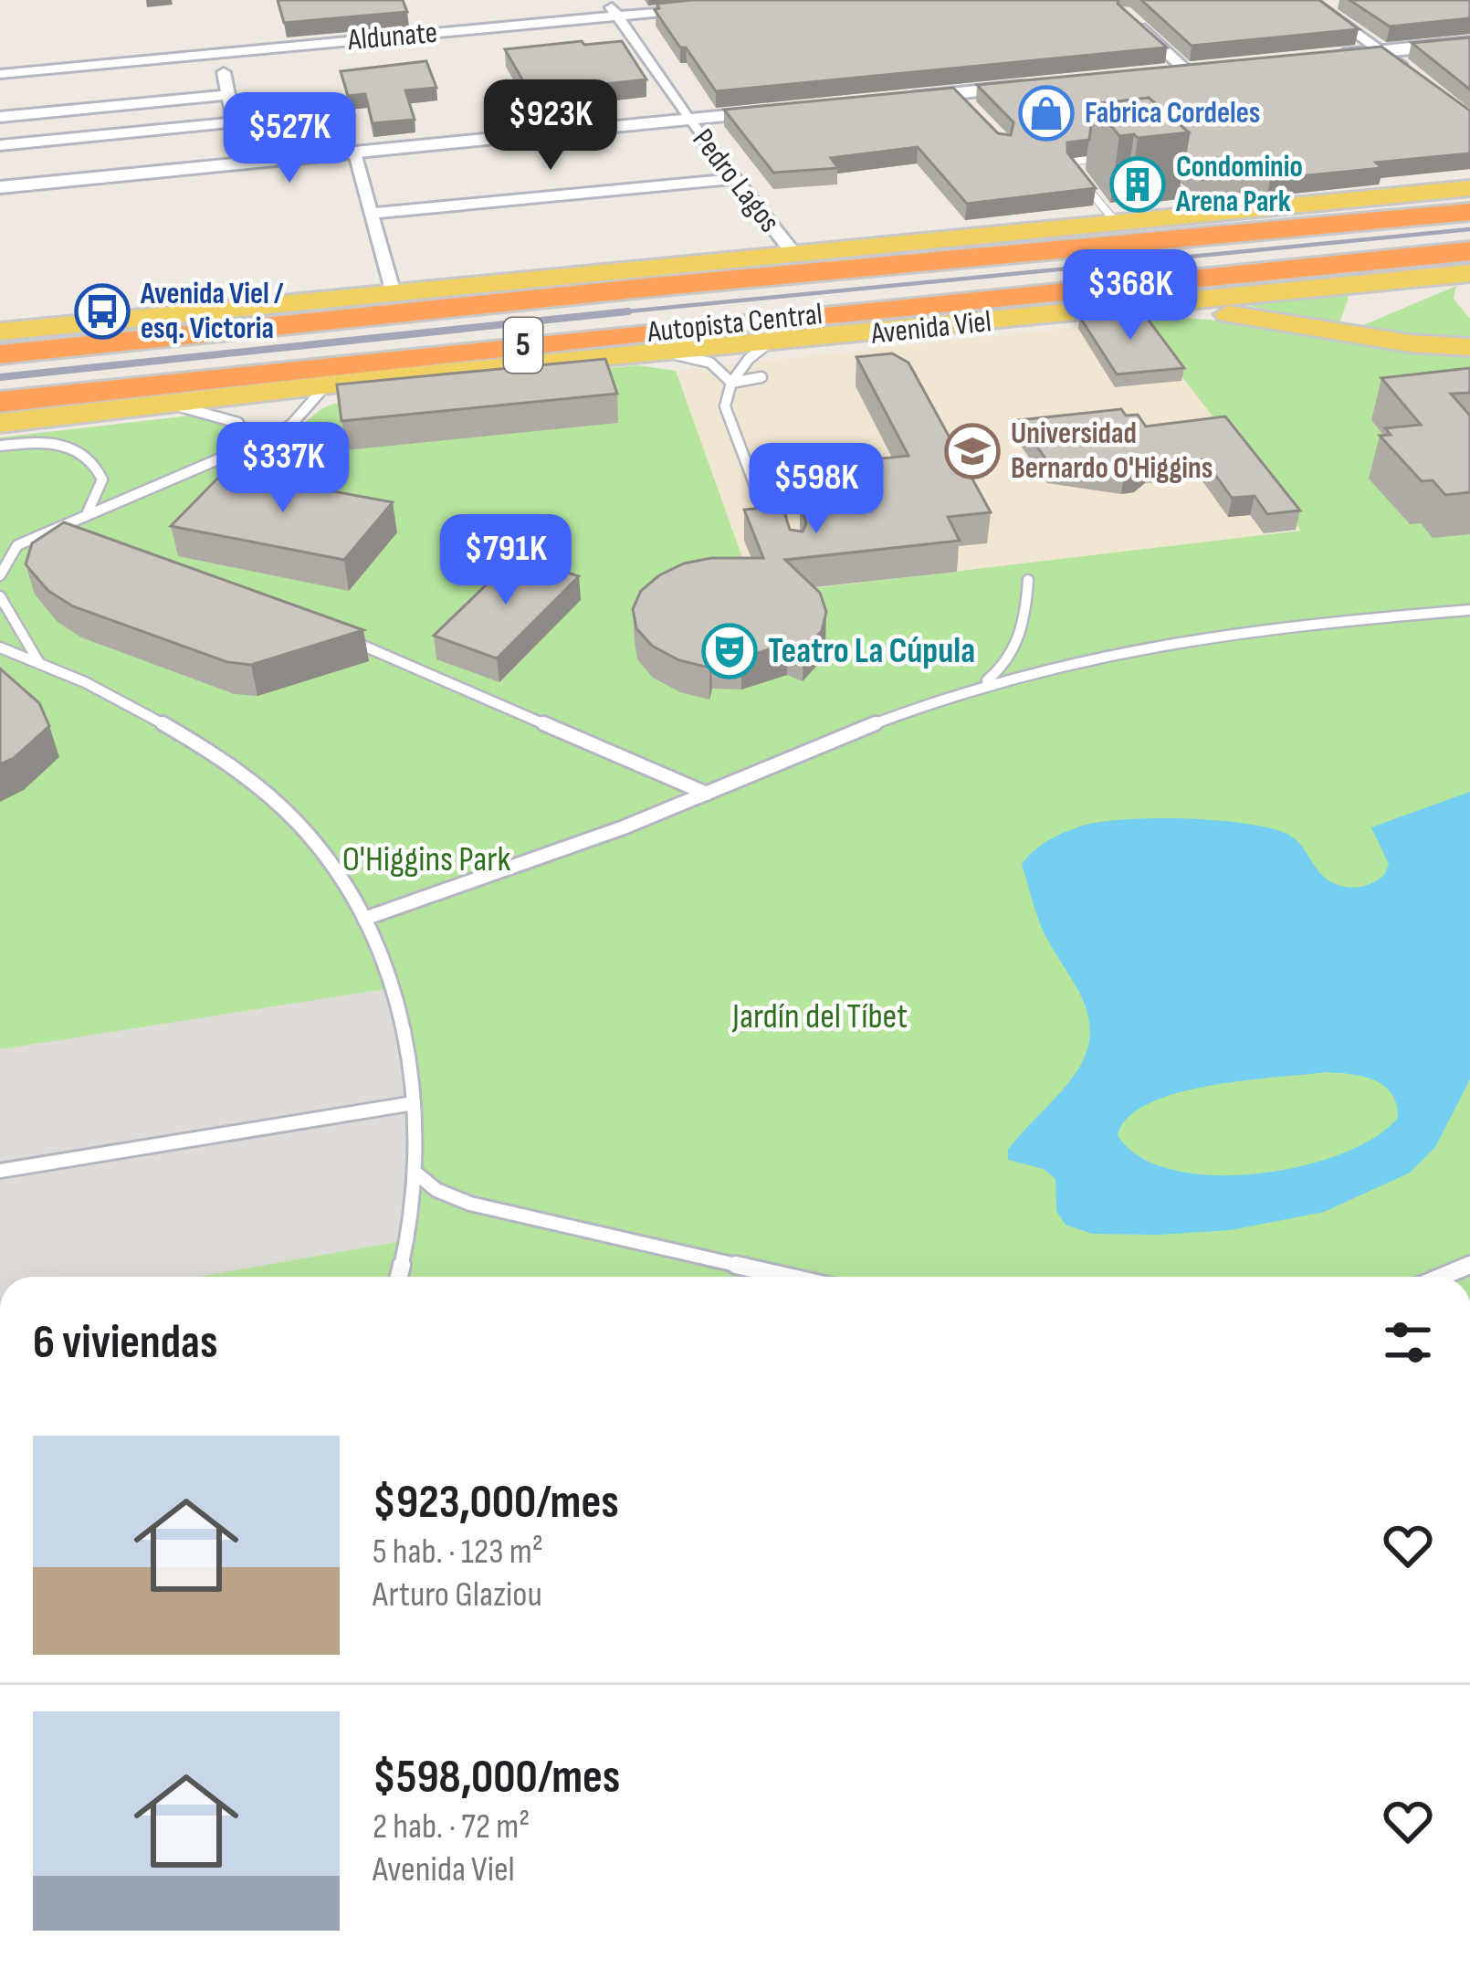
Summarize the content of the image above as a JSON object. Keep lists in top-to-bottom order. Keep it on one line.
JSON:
{"streets":{"highway":["Autopista Central","5"],"main road":["Avenida Viel"],"street":["Aldunate","Pedro Lagos"]},"crossings":[["Aldunate","Pedro Lagos"],["Autopista Central","Avenida Viel"]],"parks":["O'Higgins Park","Jardín del Tíbet"],"places":{"shop":["Fabrica Cordeles"],"building":["Condominio Arena Park"],"bus stop":["Avenida Viel / esq. Victoria"],"school or university":["Universidad Bernardo O'Higgins"],"theatre":["Teatro La Cúpula"]},"page":{"price":["$923K","$527K","$368K","$337K","$598K","$791K"],"heading":"6 viviendas","list":[{"name":"$923,000/mes","note":"5 hab. · 123 m² · Arturo Glaziou"},{"name":"$598,000/mes","note":"2 hab. · 72 m² · Avenida Viel"}]}}
